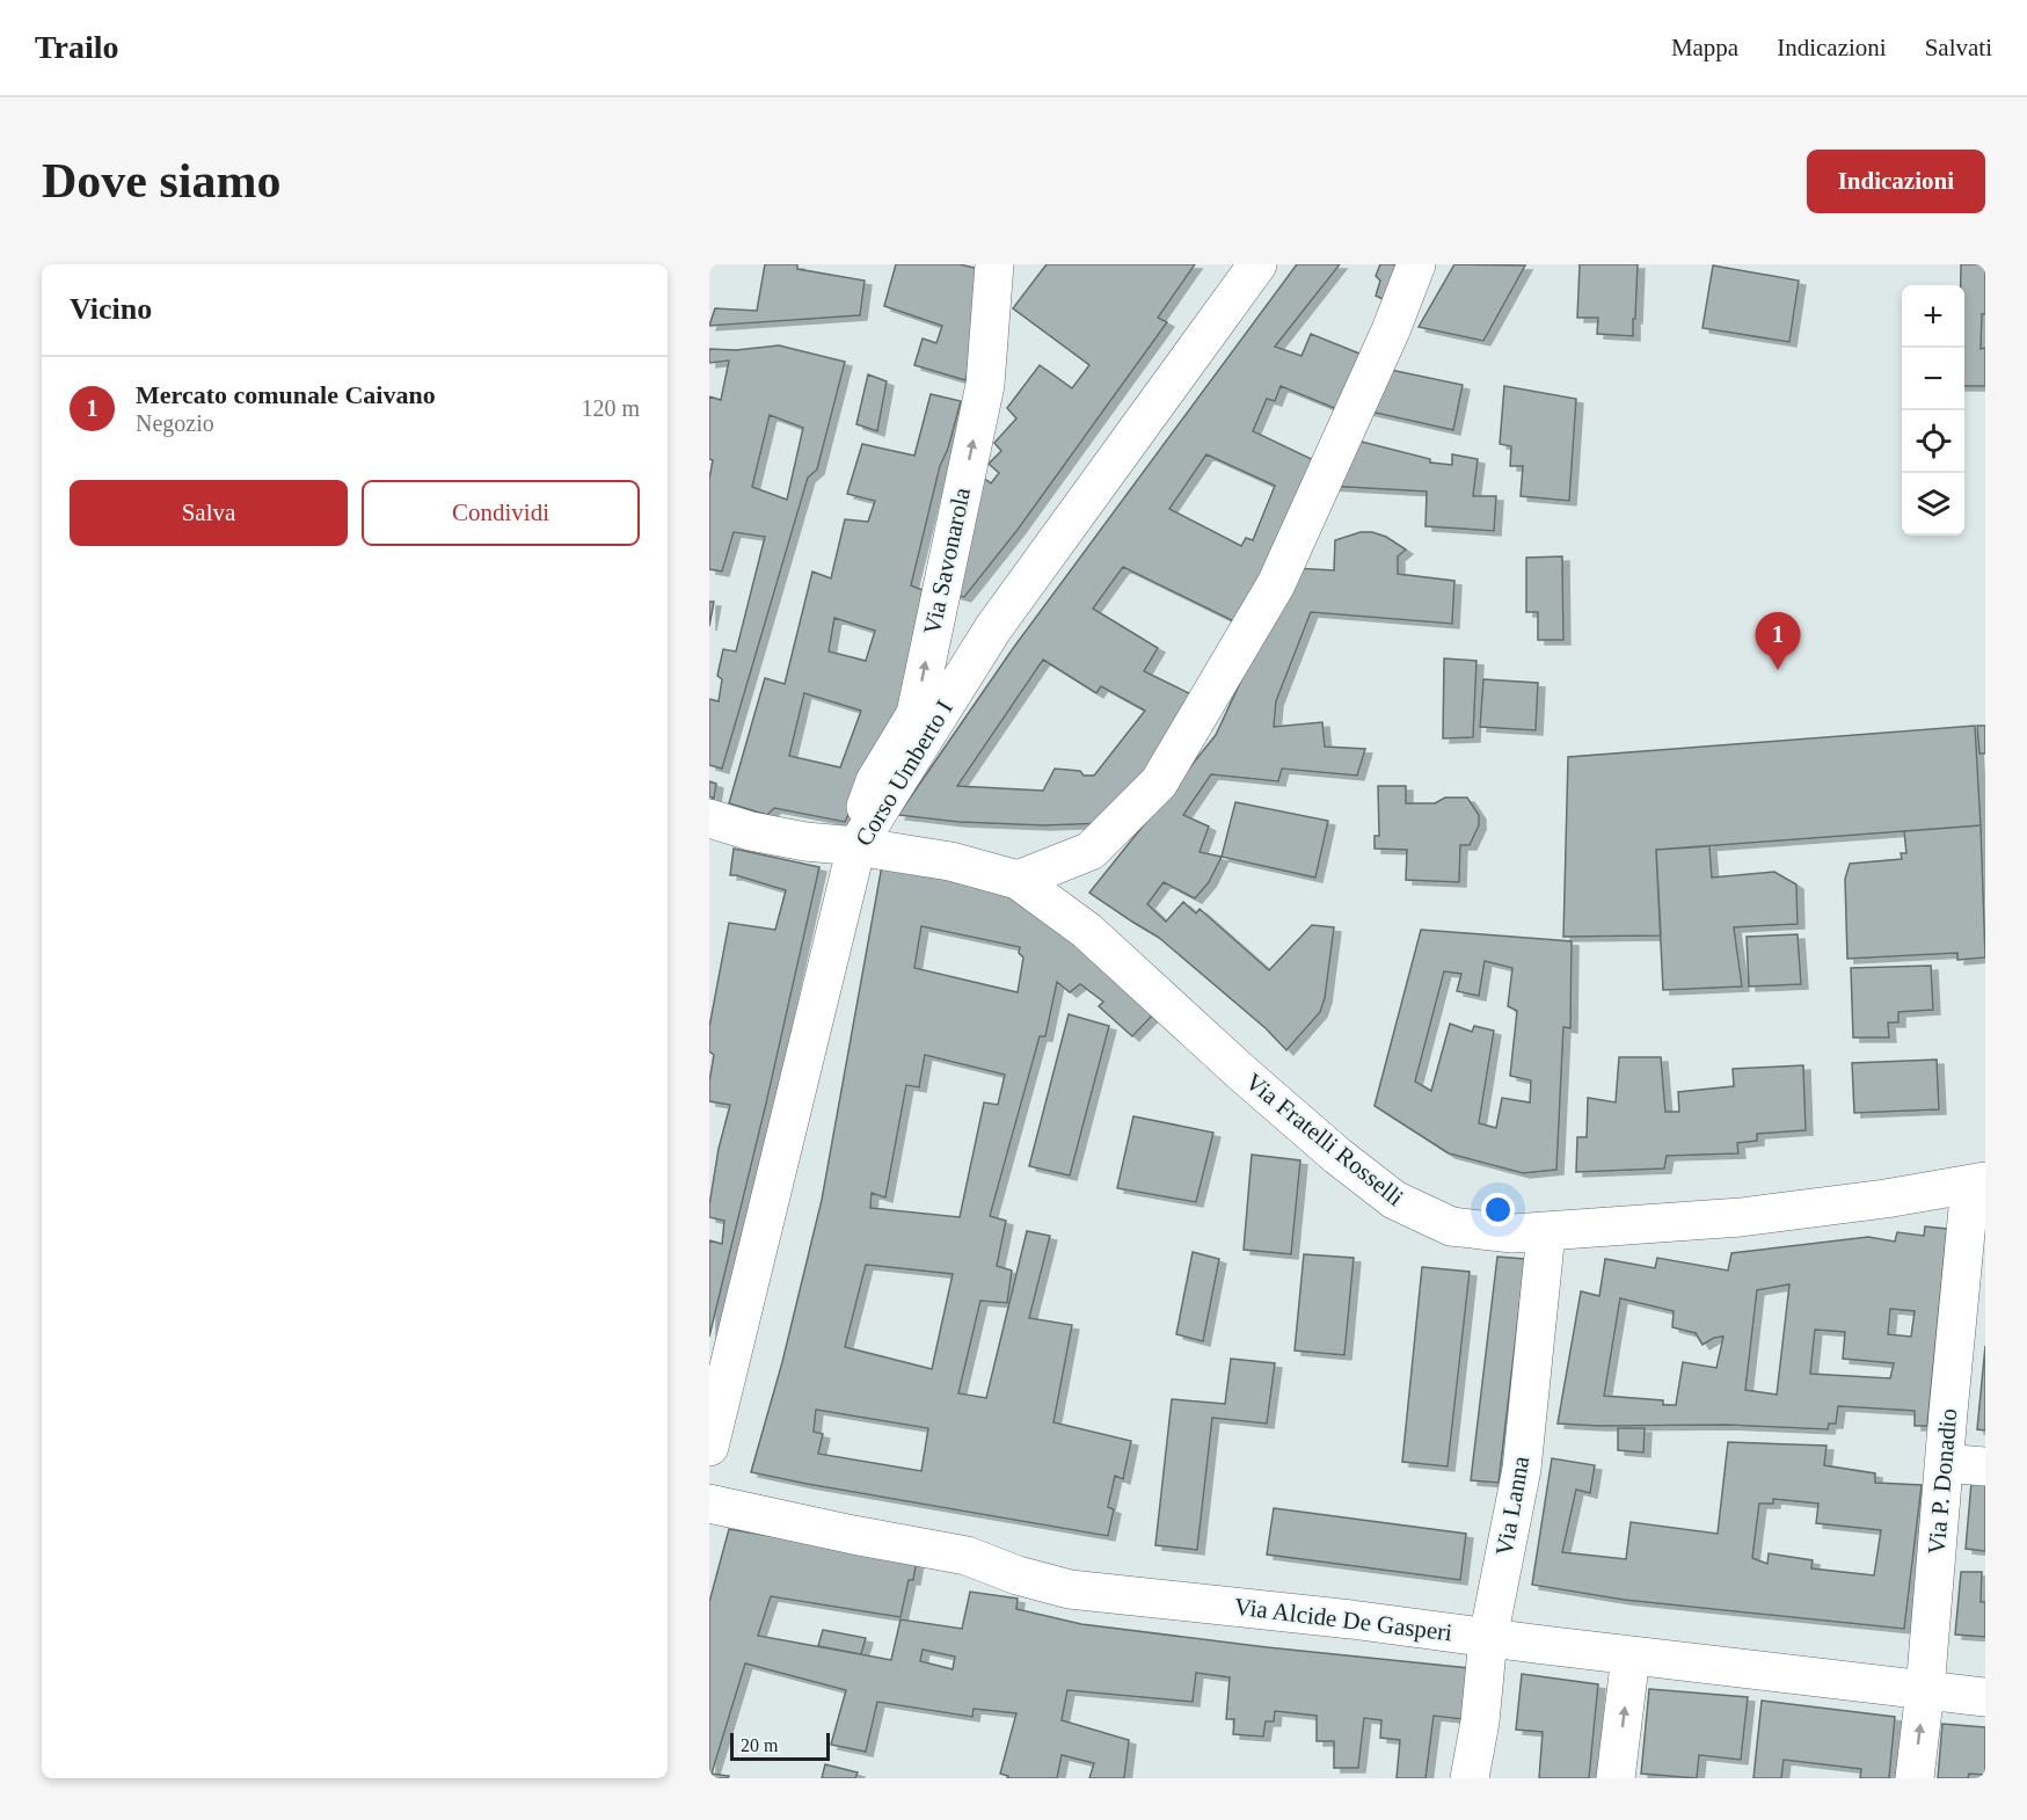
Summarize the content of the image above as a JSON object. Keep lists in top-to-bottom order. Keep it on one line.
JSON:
{"streets":{"street":["Via Savonarola","Corso Umberto I","Via Fratelli Rosselli","Via P. Donadio","Via Lanna","Via Alcide De Gasperi"]},"crossings":[["Via Savonarola","Corso Umberto I"],["Via Savonarola","Via Fratelli Rosselli"],["Corso Umberto I","Via Fratelli Rosselli"],["Via Fratelli Rosselli","Via P. Donadio"],["Via Fratelli Rosselli","Via Lanna"],["Via P. Donadio","Via Alcide De Gasperi"],["Via Lanna","Via Alcide De Gasperi"]],"scale_bar":"20 m","page":{"header":"Trailo","nav":["Mappa","Indicazioni","Salvati"],"buttons":["Indicazioni",["Salva","Condividi"]],"title":"Dove siamo","heading":"Vicino","map_buttons":["+","−"],"list":[{"mark":"1","name":"Mercato comunale Caivano","note":"Negozio","value":"120 m"}],"pins":"1","scale":"20 m"}}
